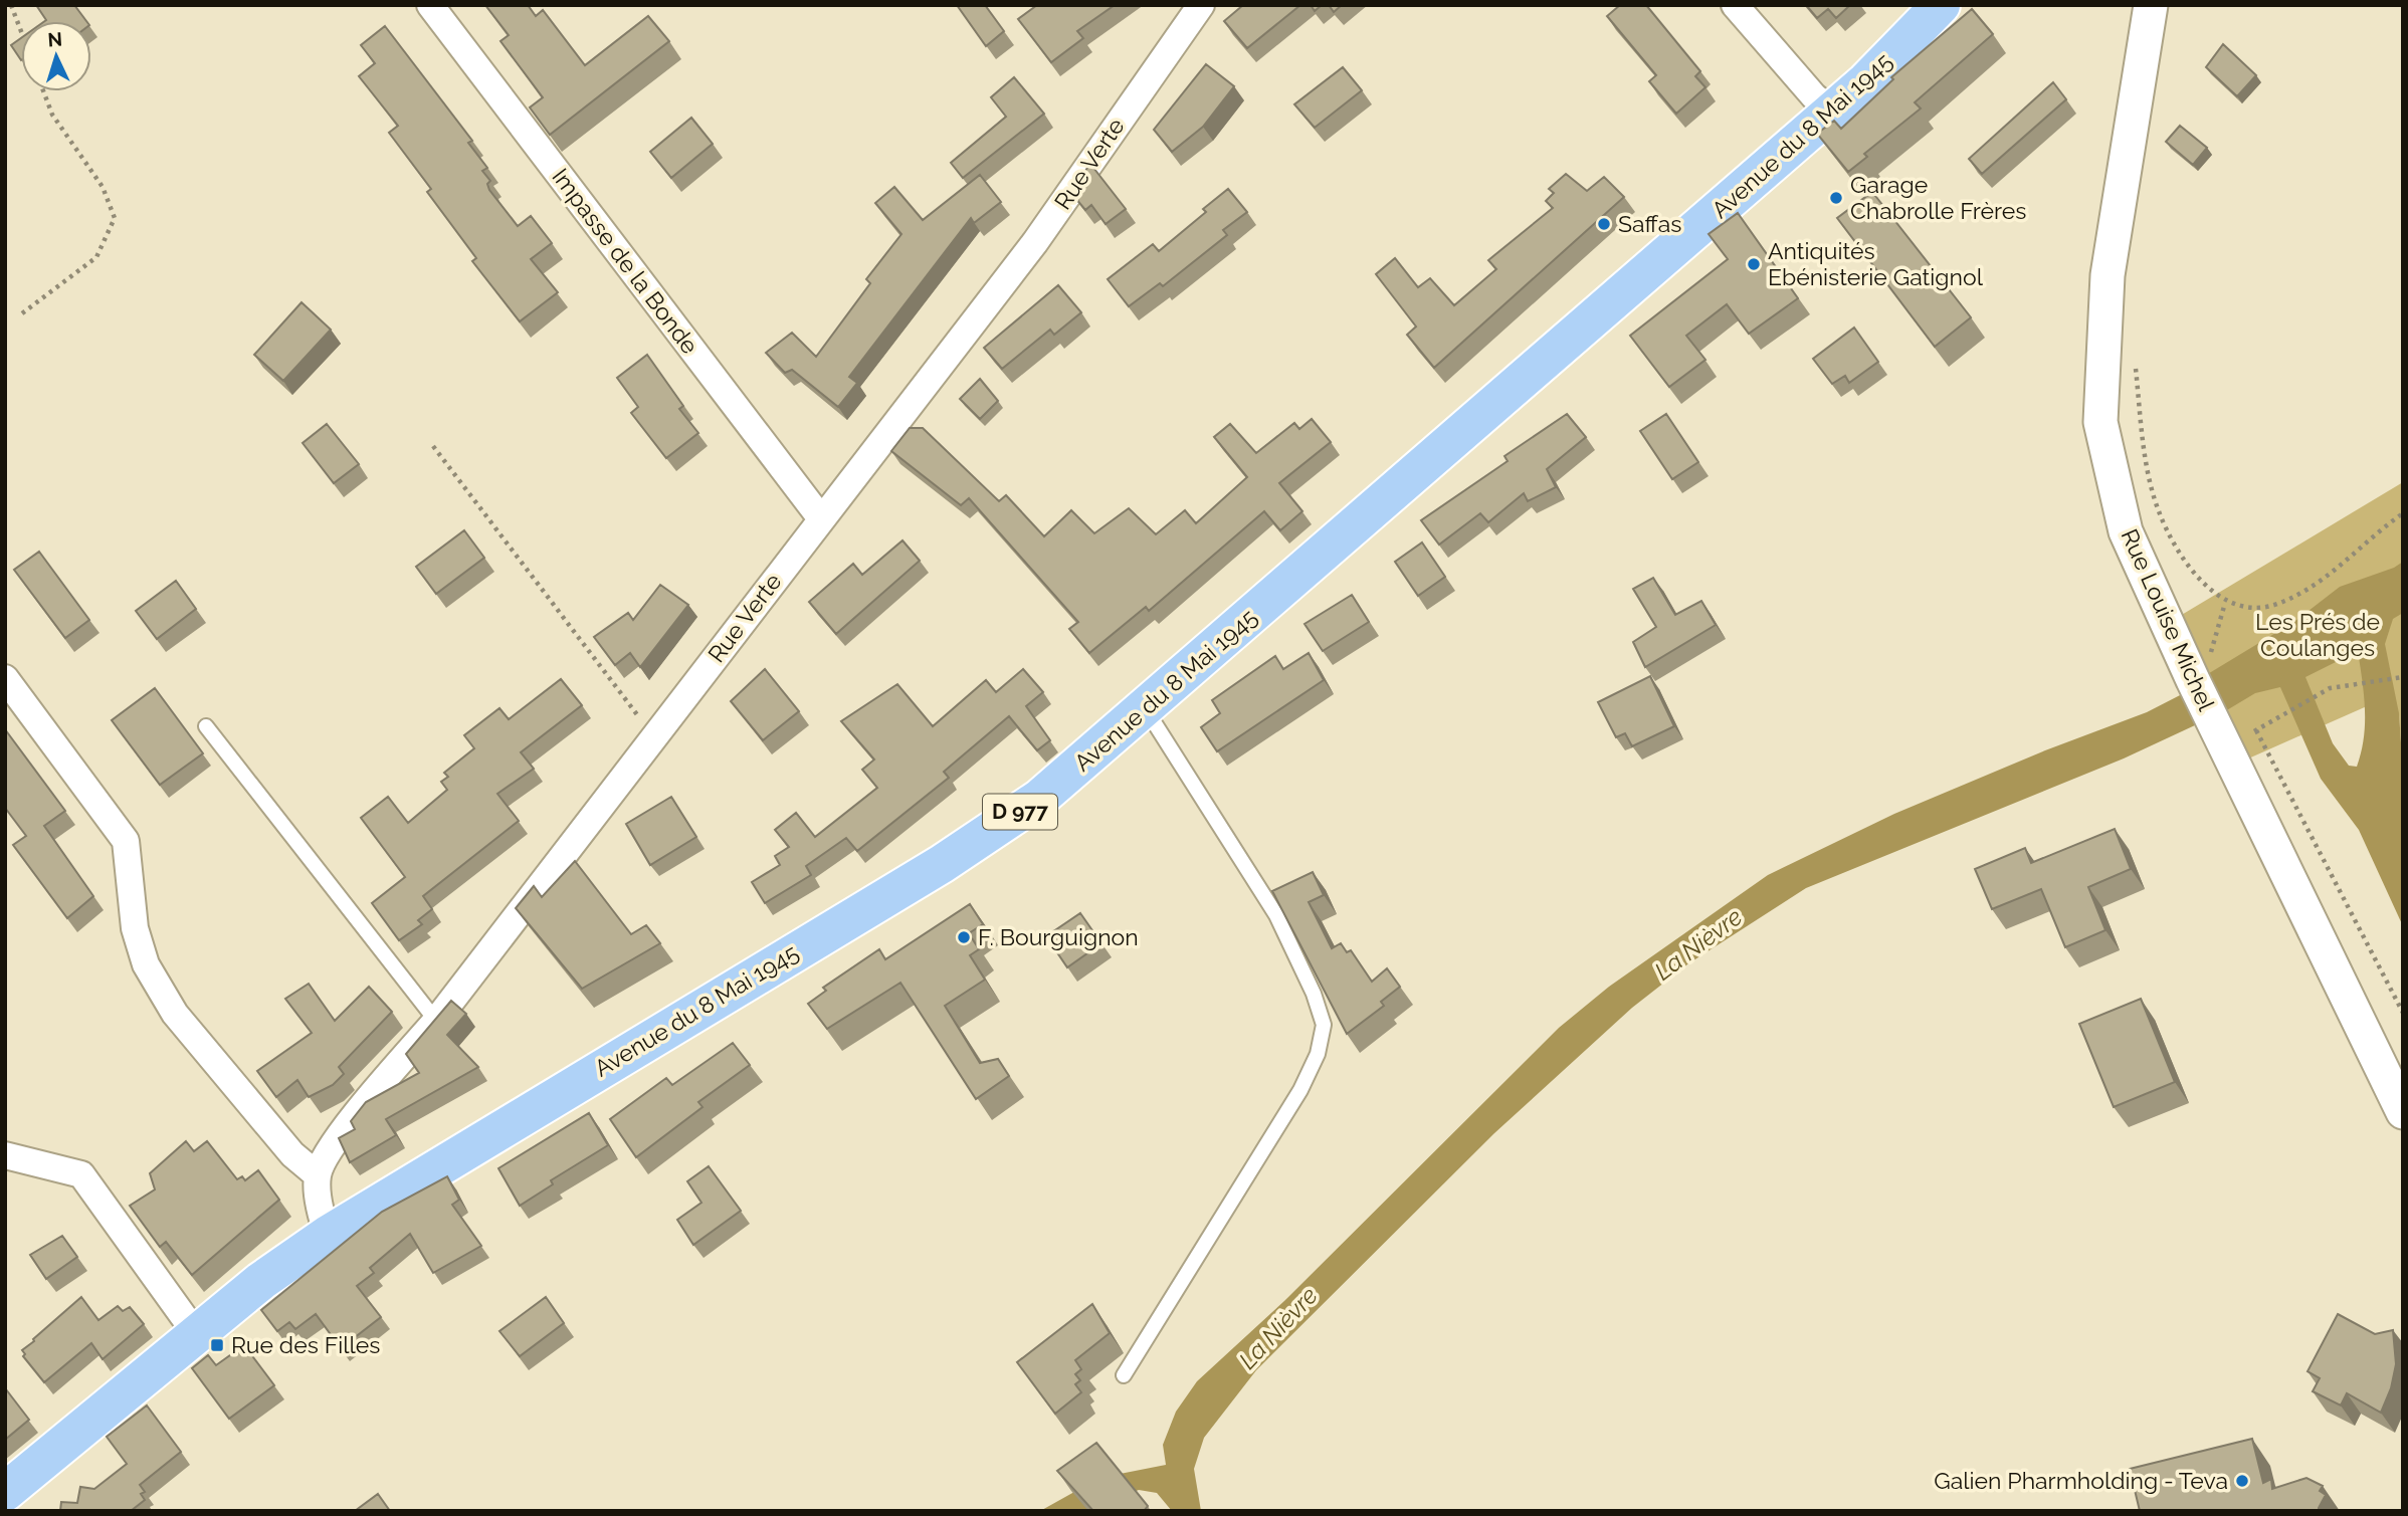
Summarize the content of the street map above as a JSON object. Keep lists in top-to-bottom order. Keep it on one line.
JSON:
{"streets":{"main road":["Avenue du 8 Mai 1945","D 977"],"street":["Rue Verte","Impasse de la Bonde","Rue Louise Michel"]},"crossings":[["Rue Verte","Impasse de la Bonde"]],"water":["La Nièvre"],"parks":["Les Prés de Coulanges"],"places":{"other":["Garage Chabrolle Frères","Saffas","Antiquités Ebénisterie Gatignol","F. Bourguignon","Galien Pharmholding - Teva"],"transit":["Rue des Filles"]},"north":"top"}
